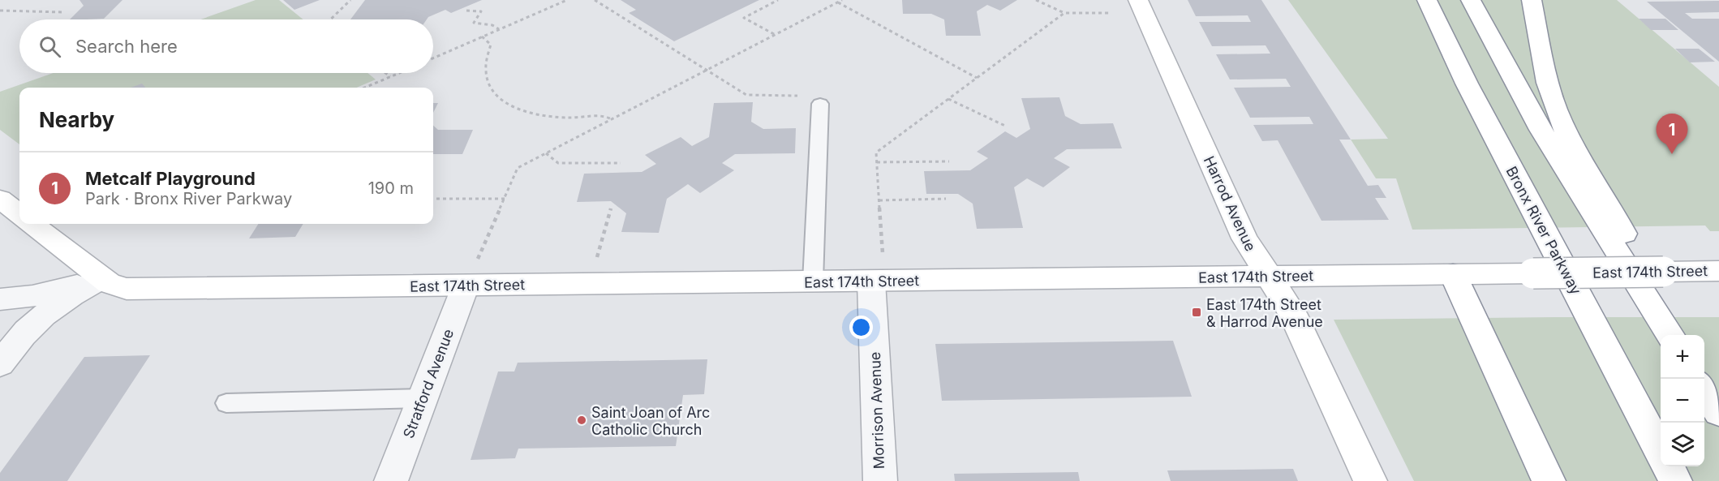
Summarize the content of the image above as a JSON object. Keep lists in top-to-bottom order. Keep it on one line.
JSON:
{"streets":{"main road":["Harrod Avenue","Bronx River Parkway","East 174th Street"],"street":["Stratford Avenue","Morrison Avenue"]},"crossings":[["Harrod Avenue","East 174th Street"],["East 174th Street","Stratford Avenue"],["East 174th Street","Morrison Avenue"]],"places":{"transit":["East 174th Street & Harrod Avenue"],"other":["Saint Joan of Arc Catholic Church"]},"page":{"search":"Search here","heading":"Nearby","pins":"1","list":[{"mark":"1","name":"Metcalf Playground","note":"Park · Bronx River Parkway","value":"190 m"}],"map_buttons":["+","−"]}}
